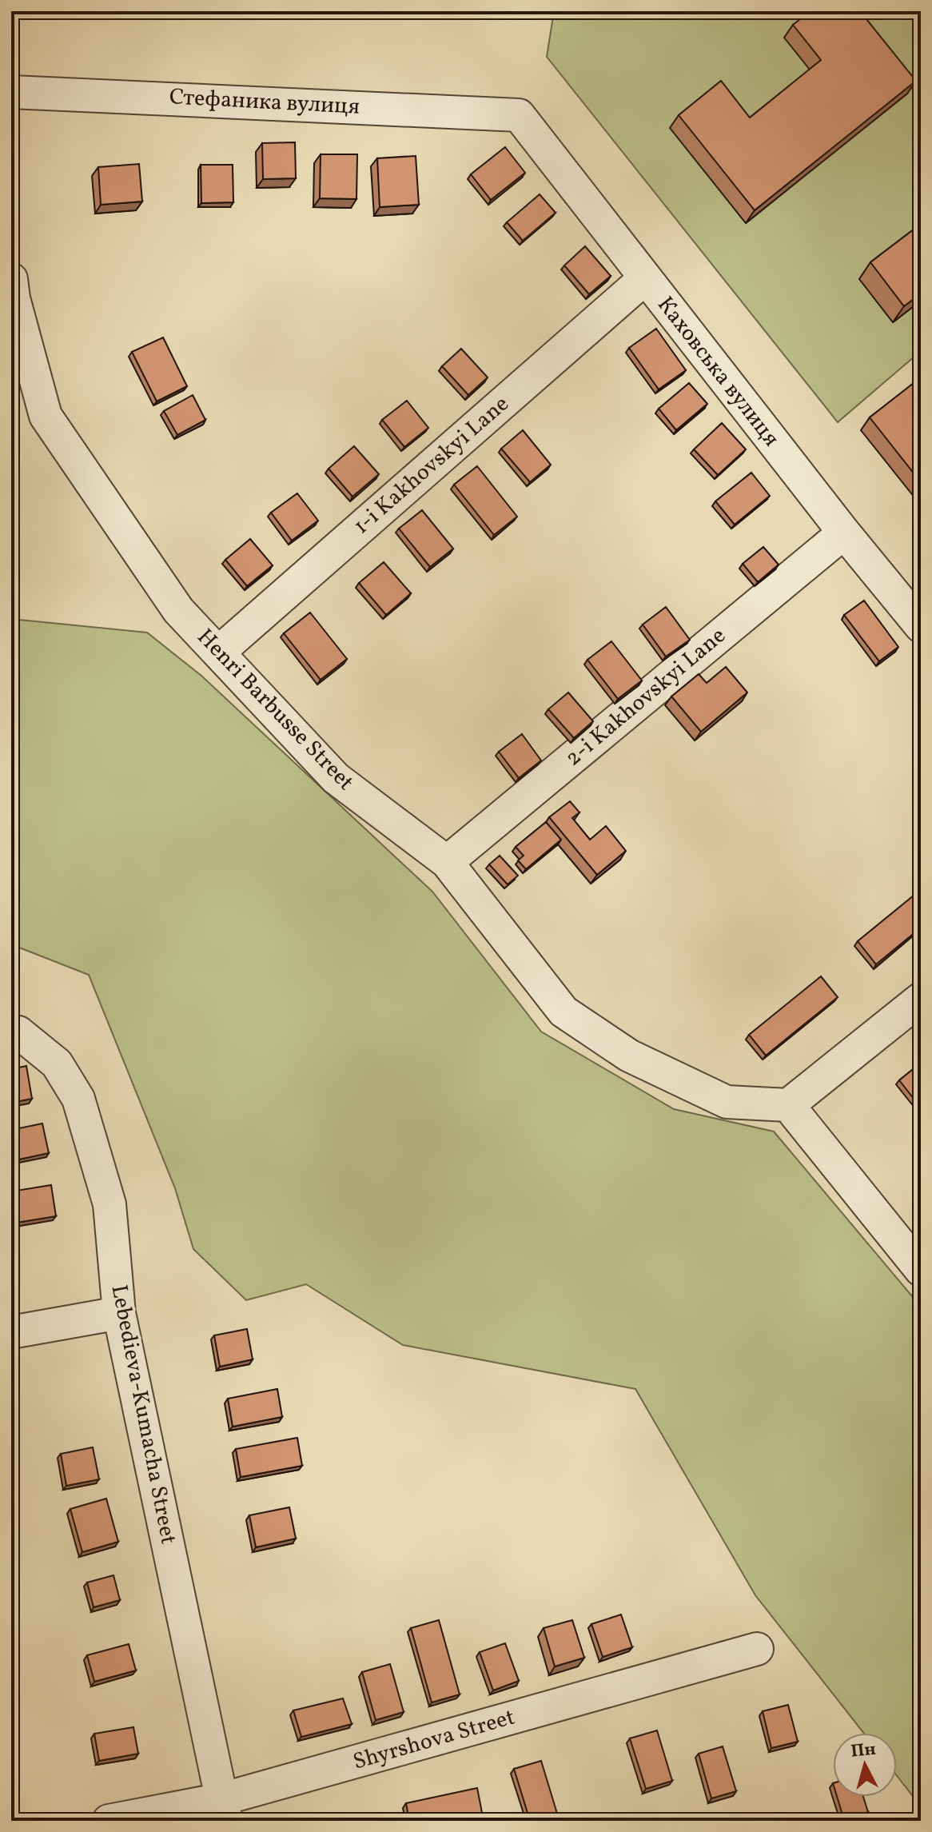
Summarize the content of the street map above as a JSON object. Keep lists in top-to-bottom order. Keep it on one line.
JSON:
{"streets":{"street":["Стефаника вулиця","Каховська вулиця","1-i Kakhovskyi Lane","2-i Kakhovskyi Lane","Henri Barbusse Street","Lebedieva-Kumacha Street","Shyrshova Street"]},"crossings":[["Стефаника вулиця","Каховська вулиця"],["Каховська вулиця","1-i Kakhovskyi Lane"],["Каховська вулиця","2-i Kakhovskyi Lane"],["1-i Kakhovskyi Lane","Henri Barbusse Street"],["2-i Kakhovskyi Lane","Henri Barbusse Street"],["Lebedieva-Kumacha Street","Shyrshova Street"]],"north":"top"}
